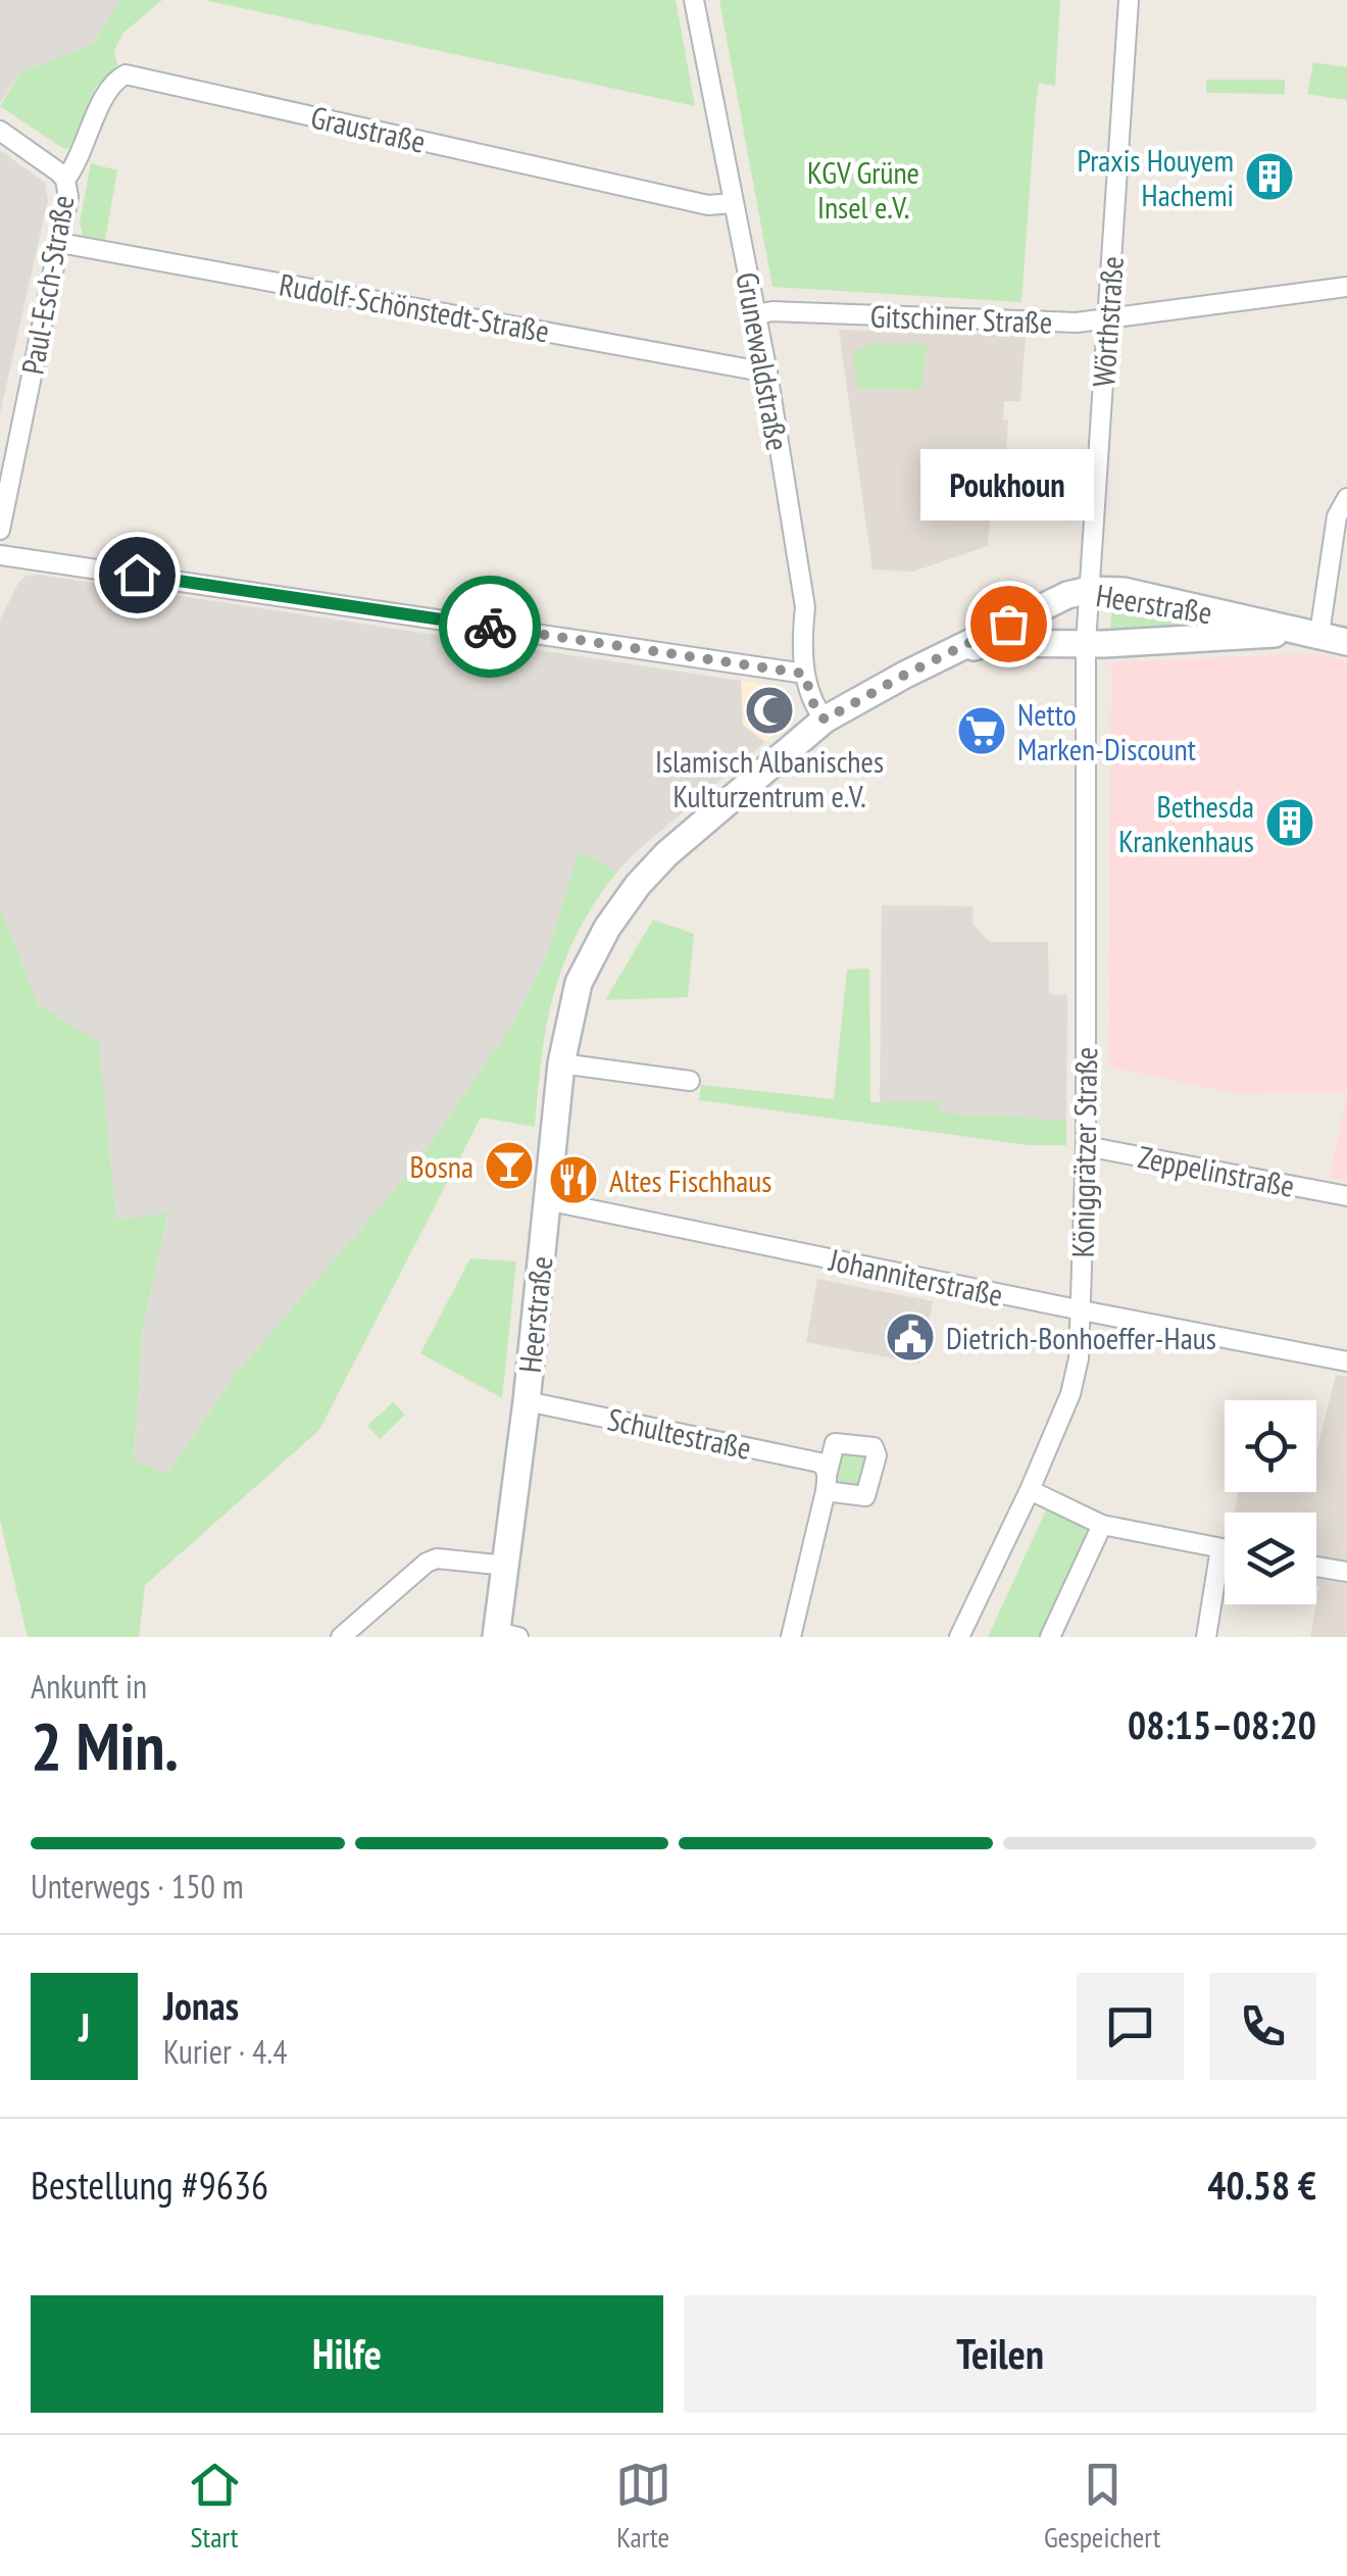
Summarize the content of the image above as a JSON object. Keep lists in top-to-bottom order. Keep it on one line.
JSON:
{"streets":{"street":["Graustraße","Paul-Esch-Straße","Rudolf-Schönstedt-Straße","Gitschiner Straße","Wörthstraße","Grunewaldstraße","Heerstraße","Königgrätzer Straße","Zeppelinstraße","Johanniterstraße","Schultestraße"]},"crossings":[["Graustraße","Paul-Esch-Straße"],["Graustraße","Grunewaldstraße"],["Paul-Esch-Straße","Rudolf-Schönstedt-Straße"],["Rudolf-Schönstedt-Straße","Grunewaldstraße"],["Gitschiner Straße","Wörthstraße"],["Gitschiner Straße","Grunewaldstraße"],["Wörthstraße","Heerstraße"],["Wörthstraße","Königgrätzer Straße"],["Grunewaldstraße","Heerstraße"],["Heerstraße","Königgrätzer Straße"],["Heerstraße","Johanniterstraße"],["Heerstraße","Schultestraße"],["Königgrätzer Straße","Zeppelinstraße"],["Königgrätzer Straße","Johanniterstraße"]],"parks":["KGV Grüne Insel e.V."],"places":{"building":["Praxis Houyem Hachemi","Bethesda Krankenhaus"],"other":["Poukhoun"],"mosque":["Islamisch Albanisches Kulturzentrum e.V."],"supermarket":["Netto Marken-Discount"],"bar":["Bosna"],"restaurant":["Altes Fischhaus"],"public building":["Dietrich-Bonhoeffer-Haus"]},"page":{"bubble":"Poukhoun","heading":["2 Min.","Ankunft in","08:15–08:20"],"panel":["Jonas","Kurier · 4.4","Bestellung #9636","40.58 €"],"bar":"Unterwegs · 150 m","round":"J","buttons":["Hilfe","Teilen"],"tabs":["Start","Karte","Gespeichert"]}}
